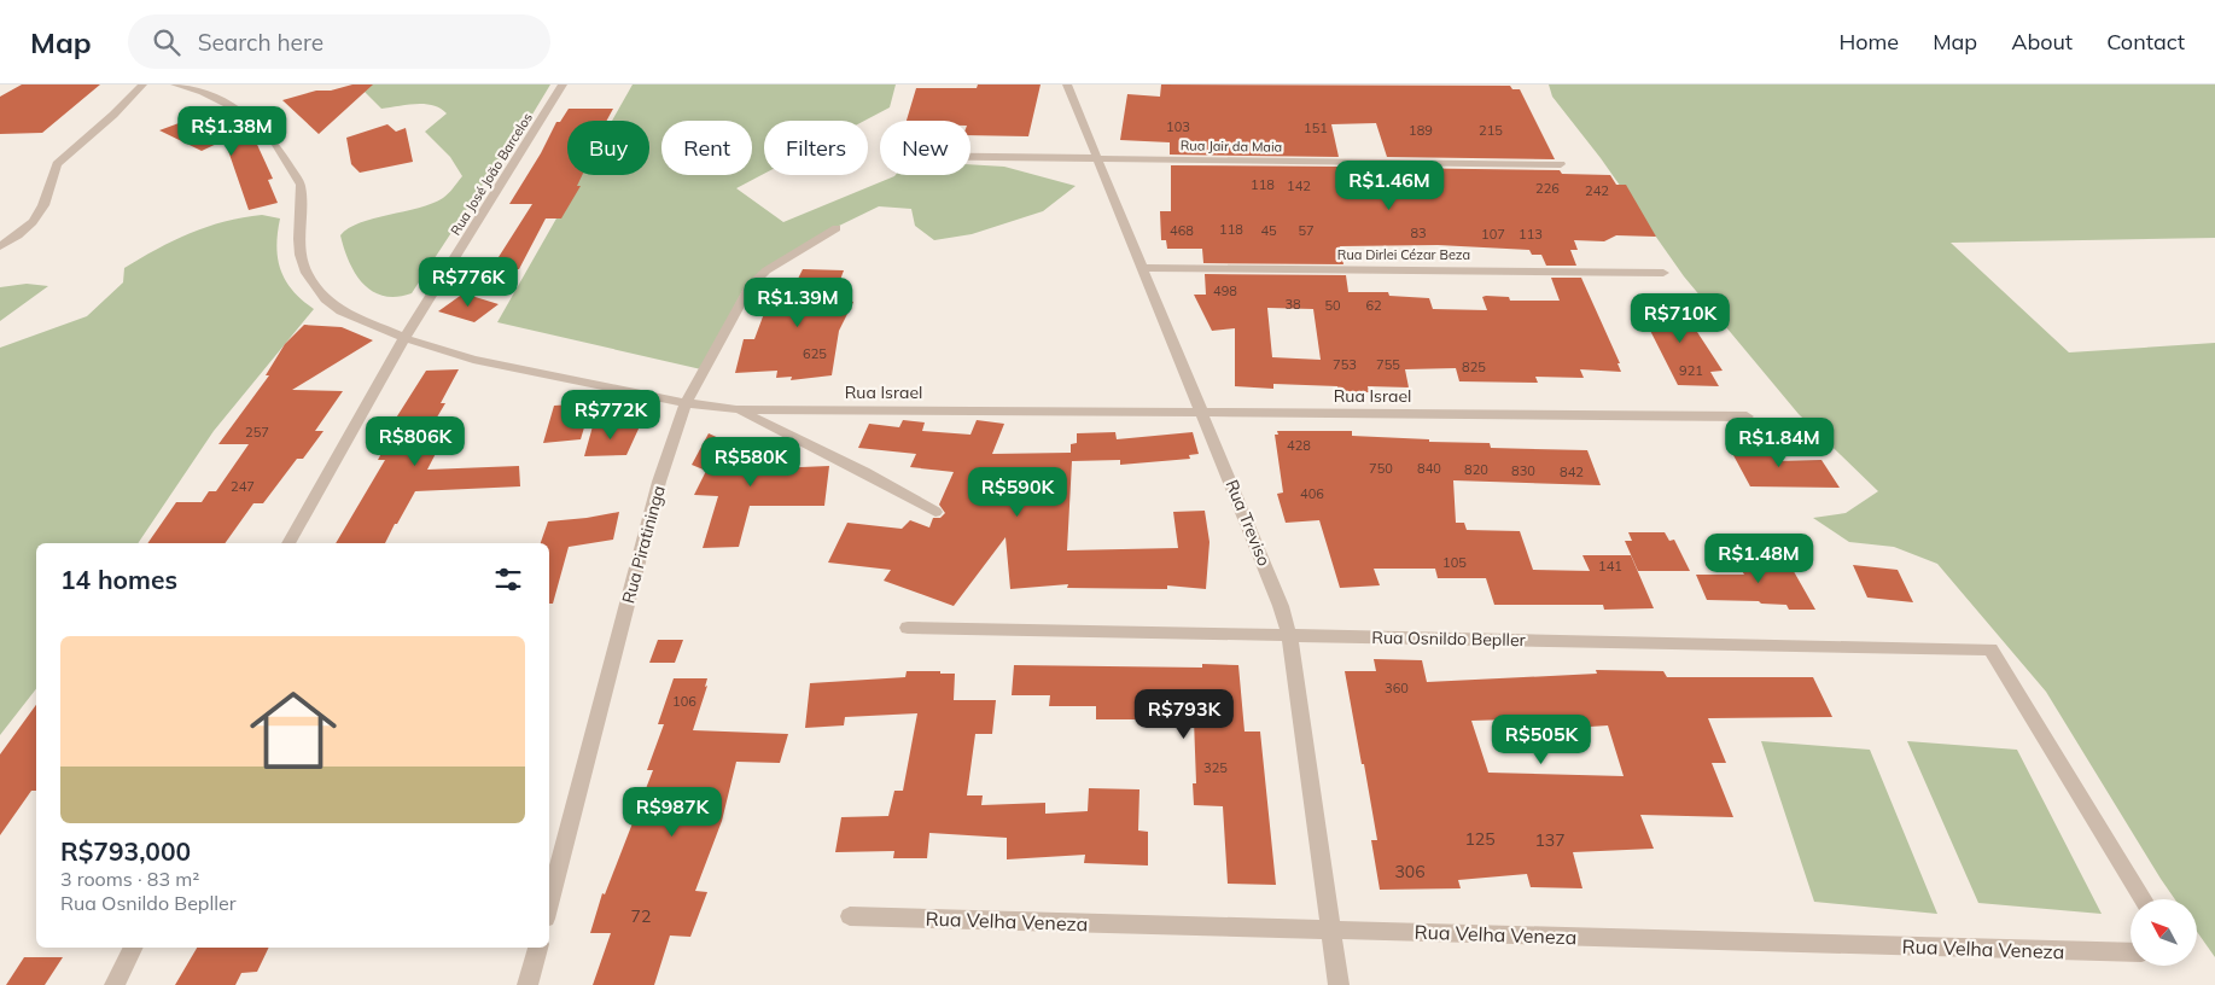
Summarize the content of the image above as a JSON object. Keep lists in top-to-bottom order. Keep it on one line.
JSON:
{"streets":{"street":["Rua Jair da Maia","Rua José João Barcelos","Rua Dirlei Cézar Beza","Rua Israel","Rua Treviso","Rua Piratininga","Rua Osnildo Bepller","Rua Velha Veneza"]},"crossings":[["Rua Jair da Maia","Rua Treviso"],["Rua José João Barcelos","Rua Israel"],["Rua Dirlei Cézar Beza","Rua Treviso"],["Rua Israel","Rua Treviso"],["Rua Israel","Rua Piratininga"],["Rua Treviso","Rua Osnildo Bepller"],["Rua Treviso","Rua Velha Veneza"]],"house_numbers":["103","151","189","215","118","142","226","242","118","468","45","57","83","107","113","498","38","50","62","625","753","755","825","921","257","428","750","840","820","830","842","247","406","105","141","360","106","325","125","137","306","72"],"north":"top left","page":{"header":"Map","search":"Search here","nav":["Home","Map","About","Contact"],"price":["R$1.38M","R$1.46M","R$776K","R$1.39M","R$710K","R$772K","R$806K","R$1.84M","R$580K","R$590K","R$1.48M","R$793K","R$505K","R$987K"],"chip":["Buy","Rent","Filters","New"],"heading":"14 homes","list":[{"name":"R$793,000","note":"3 rooms · 83 m² · Rua Osnildo Bepller"}]}}
